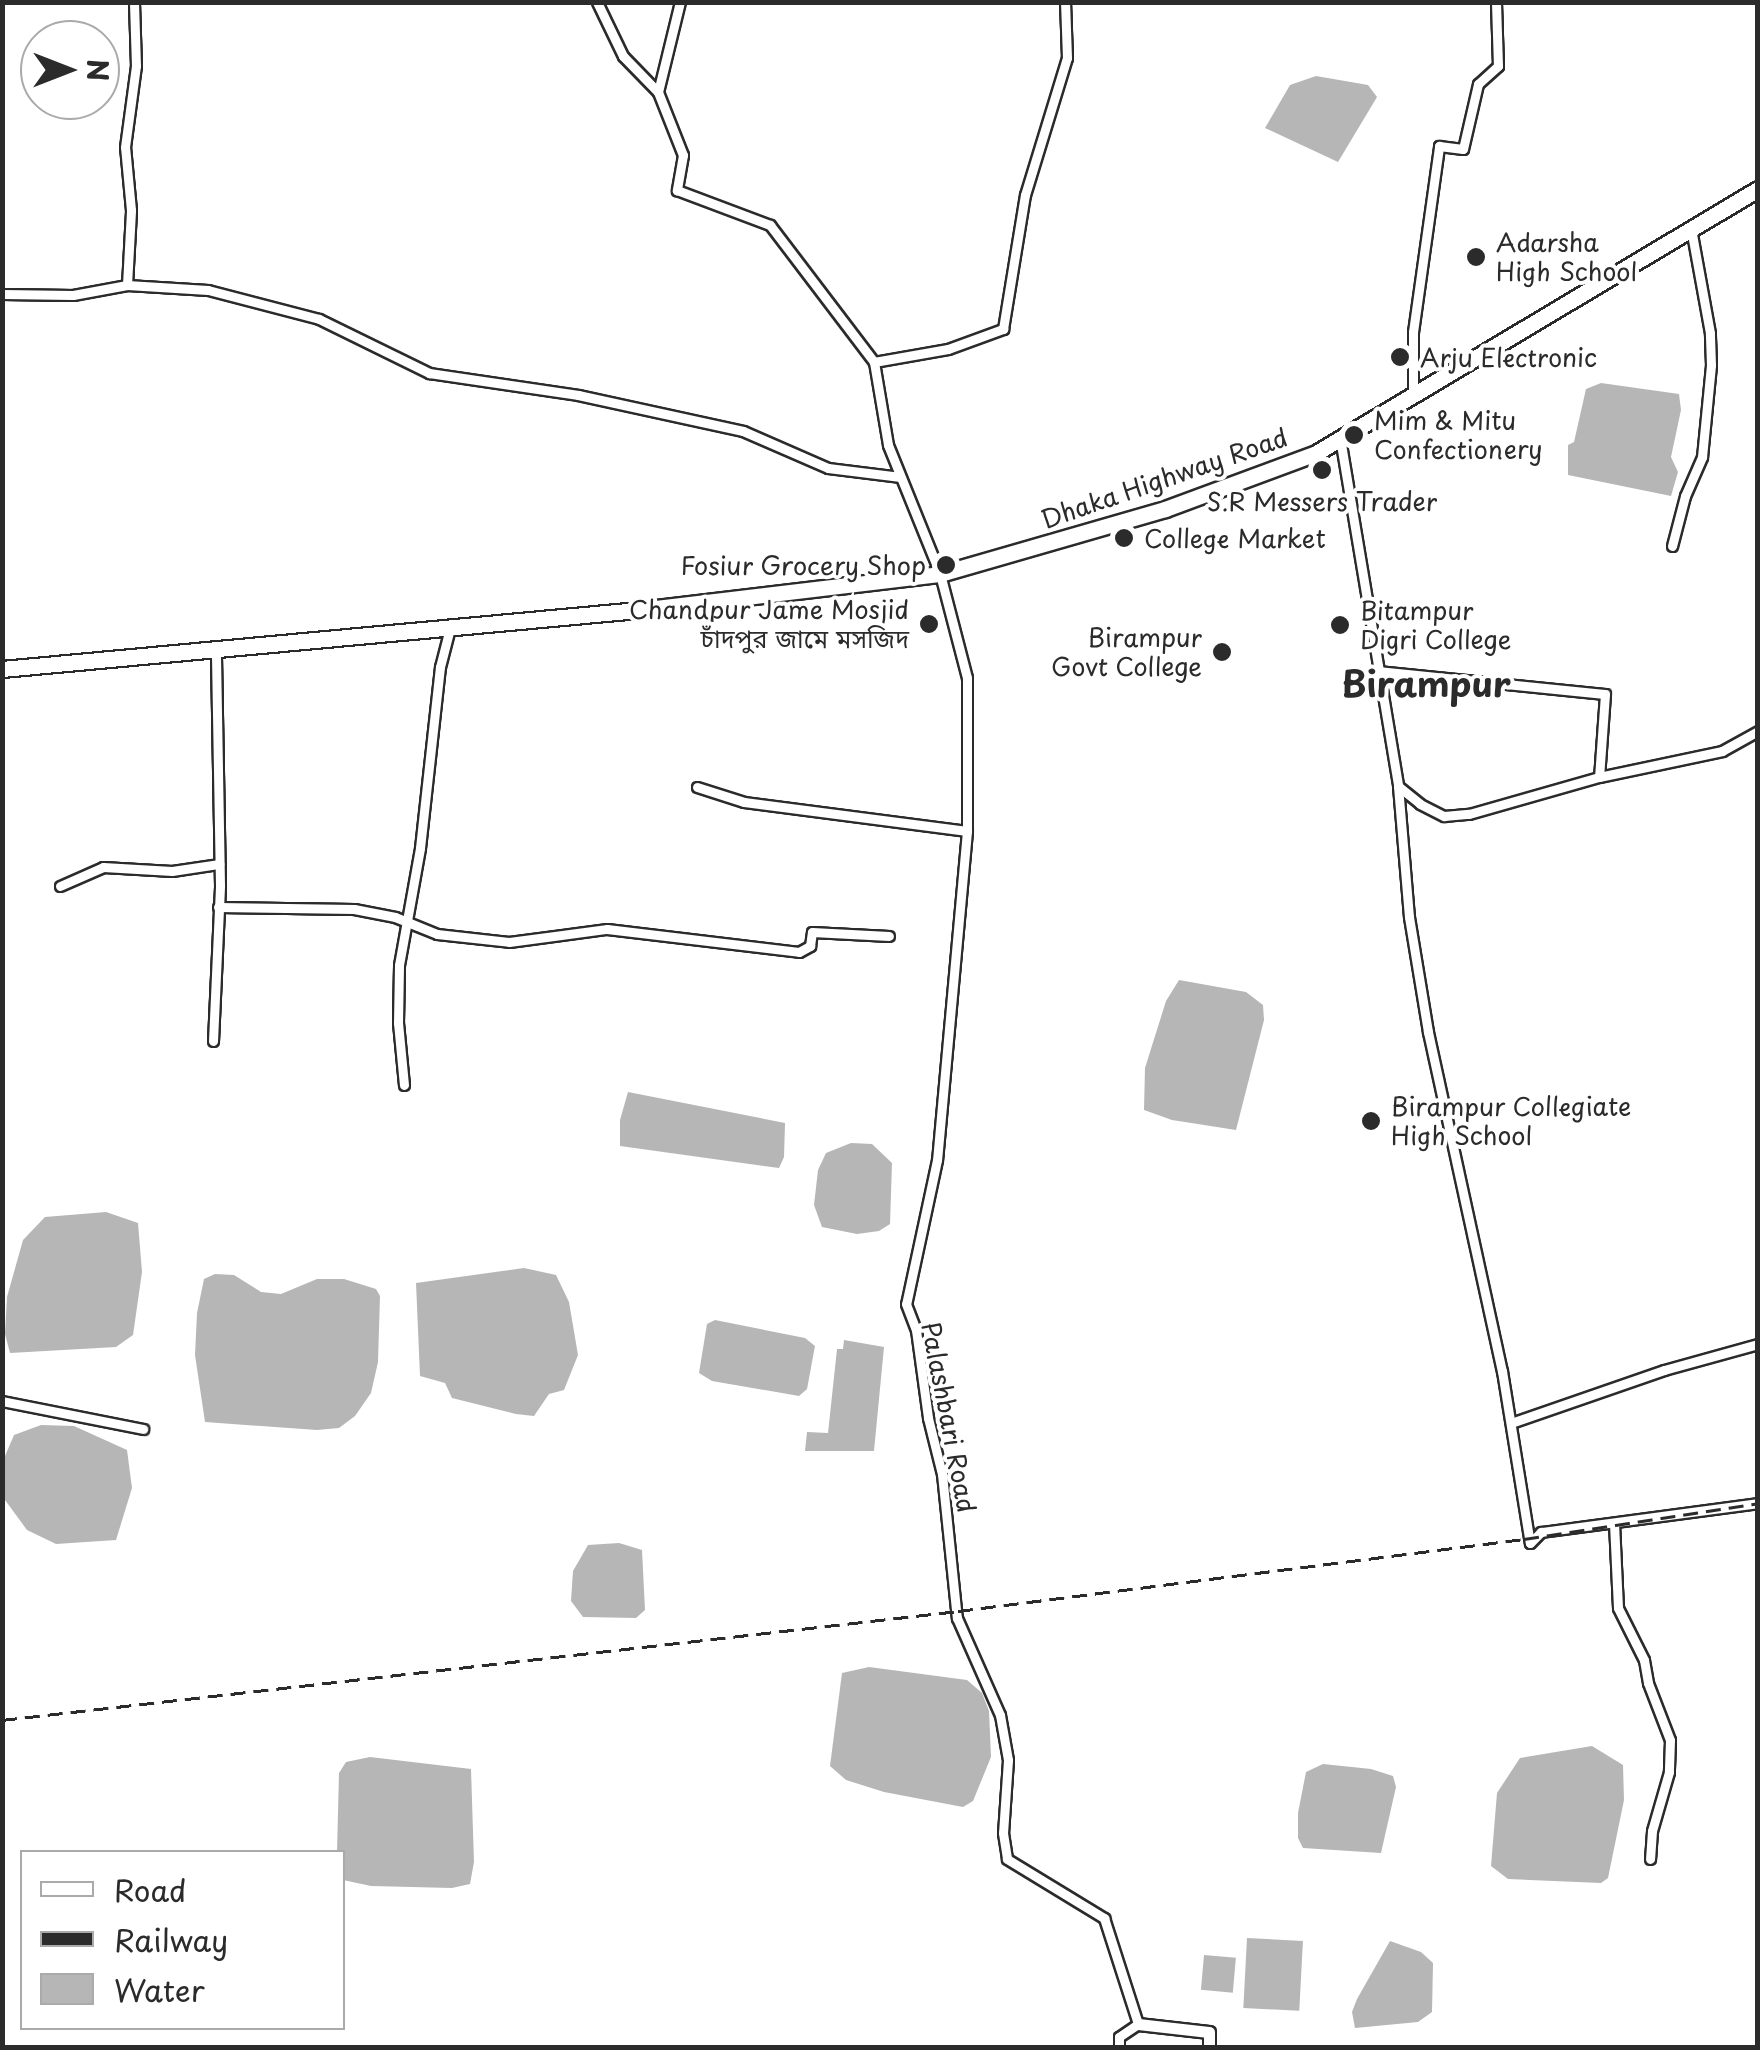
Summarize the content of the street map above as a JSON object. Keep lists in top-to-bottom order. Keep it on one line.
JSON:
{"streets":{"main road":["Dhaka Highway Road"],"street":["Palashbari Road"]},"crossings":[["Dhaka Highway Road","Palashbari Road"]],"districts":["Birampur"],"places":["Adarsha High School","Arju Electronic","Mim & Mitu Confectionery","S.R Messers Trader","College Market","Fosiur Grocery Shop","Chandpur Jame Mosjid চাঁদপুর জামে মসজিদ","Bitampur Digri College","Birampur Govt College","Birampur Collegiate High School"],"legend":["Road","Railway","Water"],"north":"right"}
